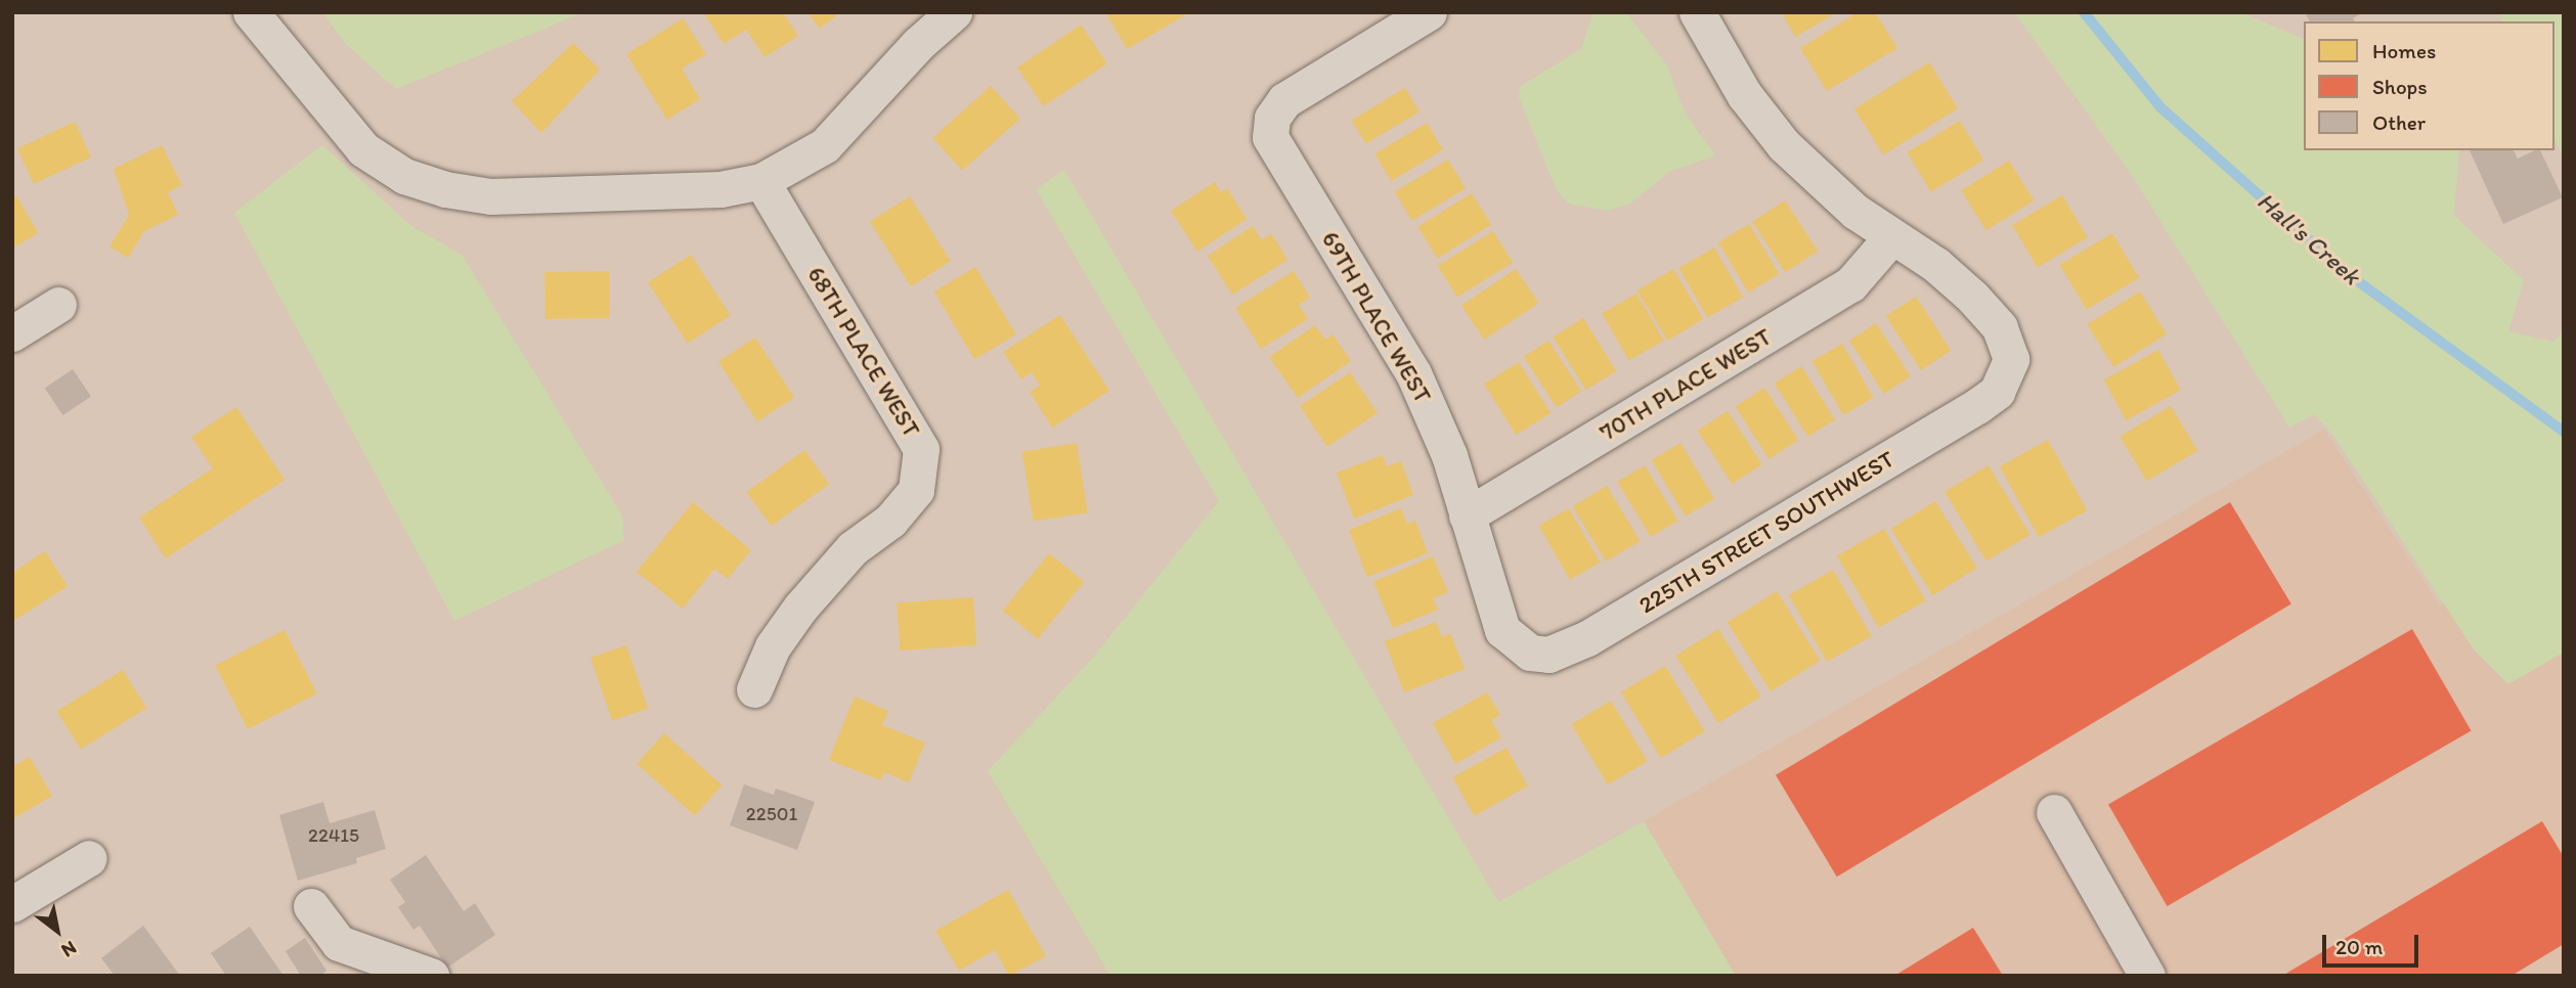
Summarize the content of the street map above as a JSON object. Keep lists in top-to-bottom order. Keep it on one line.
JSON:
{"streets":{"street":["69TH PLACE WEST","68TH PLACE WEST","70TH PLACE WEST","225TH STREET SOUTHWEST"]},"crossings":[["69TH PLACE WEST","70TH PLACE WEST"],["69TH PLACE WEST","225TH STREET SOUTHWEST"],["70TH PLACE WEST","225TH STREET SOUTHWEST"]],"water":["Hall's Creek"],"house_numbers":["22501","22415"],"legend":["Homes","Shops","Other"],"scale_bar":"20 m","north":"bottom right"}
